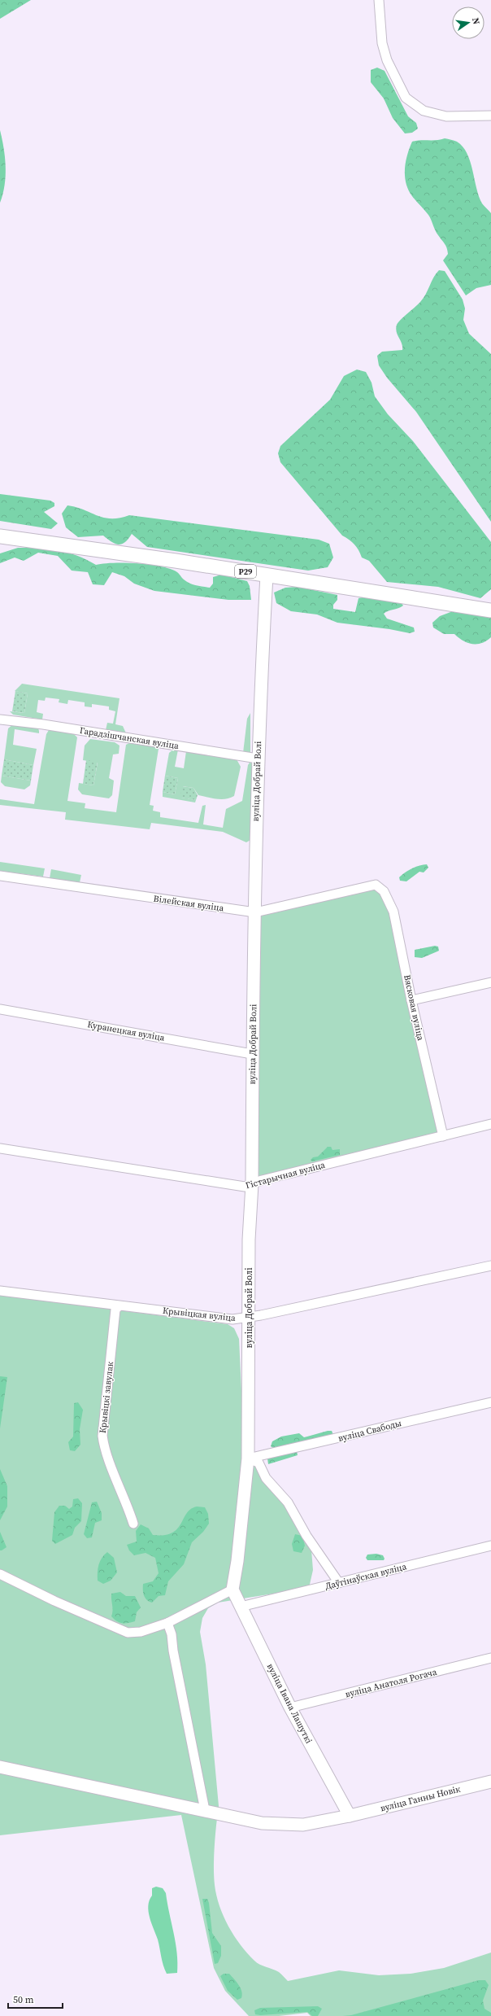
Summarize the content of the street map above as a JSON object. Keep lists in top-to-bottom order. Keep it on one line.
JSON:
{"streets":{"main road":["Р29"],"street":["Гарадзішчанская вуліца","вуліца Добрай Волі","Вілейская вуліца","Вясковая вуліца","Куранецкая вуліца","Гістарычная вуліца","Крывіцкая вуліца","Крывіцкі завулак","вуліца Свабоды","Даўгінаўская вуліца","вуліца Анатоля Рогача","вуліца Івана Лашуткі","вуліца Ганны Новік"]},"crossings":[["Р29","вуліца Добрай Волі"],["Гарадзішчанская вуліца","вуліца Добрай Волі"],["вуліца Добрай Волі","Вілейская вуліца"],["вуліца Добрай Волі","Куранецкая вуліца"],["вуліца Добрай Волі","Гістарычная вуліца"],["вуліца Добрай Волі","Крывіцкая вуліца"],["вуліца Добрай Волі","вуліца Свабоды"],["вуліца Добрай Волі","вуліца Івана Лашуткі"],["Вілейская вуліца","Вясковая вуліца"],["Вясковая вуліца","Гістарычная вуліца"],["Крывіцкая вуліца","Крывіцкі завулак"],["Даўгінаўская вуліца","вуліца Івана Лашуткі"],["вуліца Анатоля Рогача","вуліца Івана Лашуткі"],["вуліца Івана Лашуткі","вуліца Ганны Новік"]],"scale_bar":"50 m","north":"right"}
